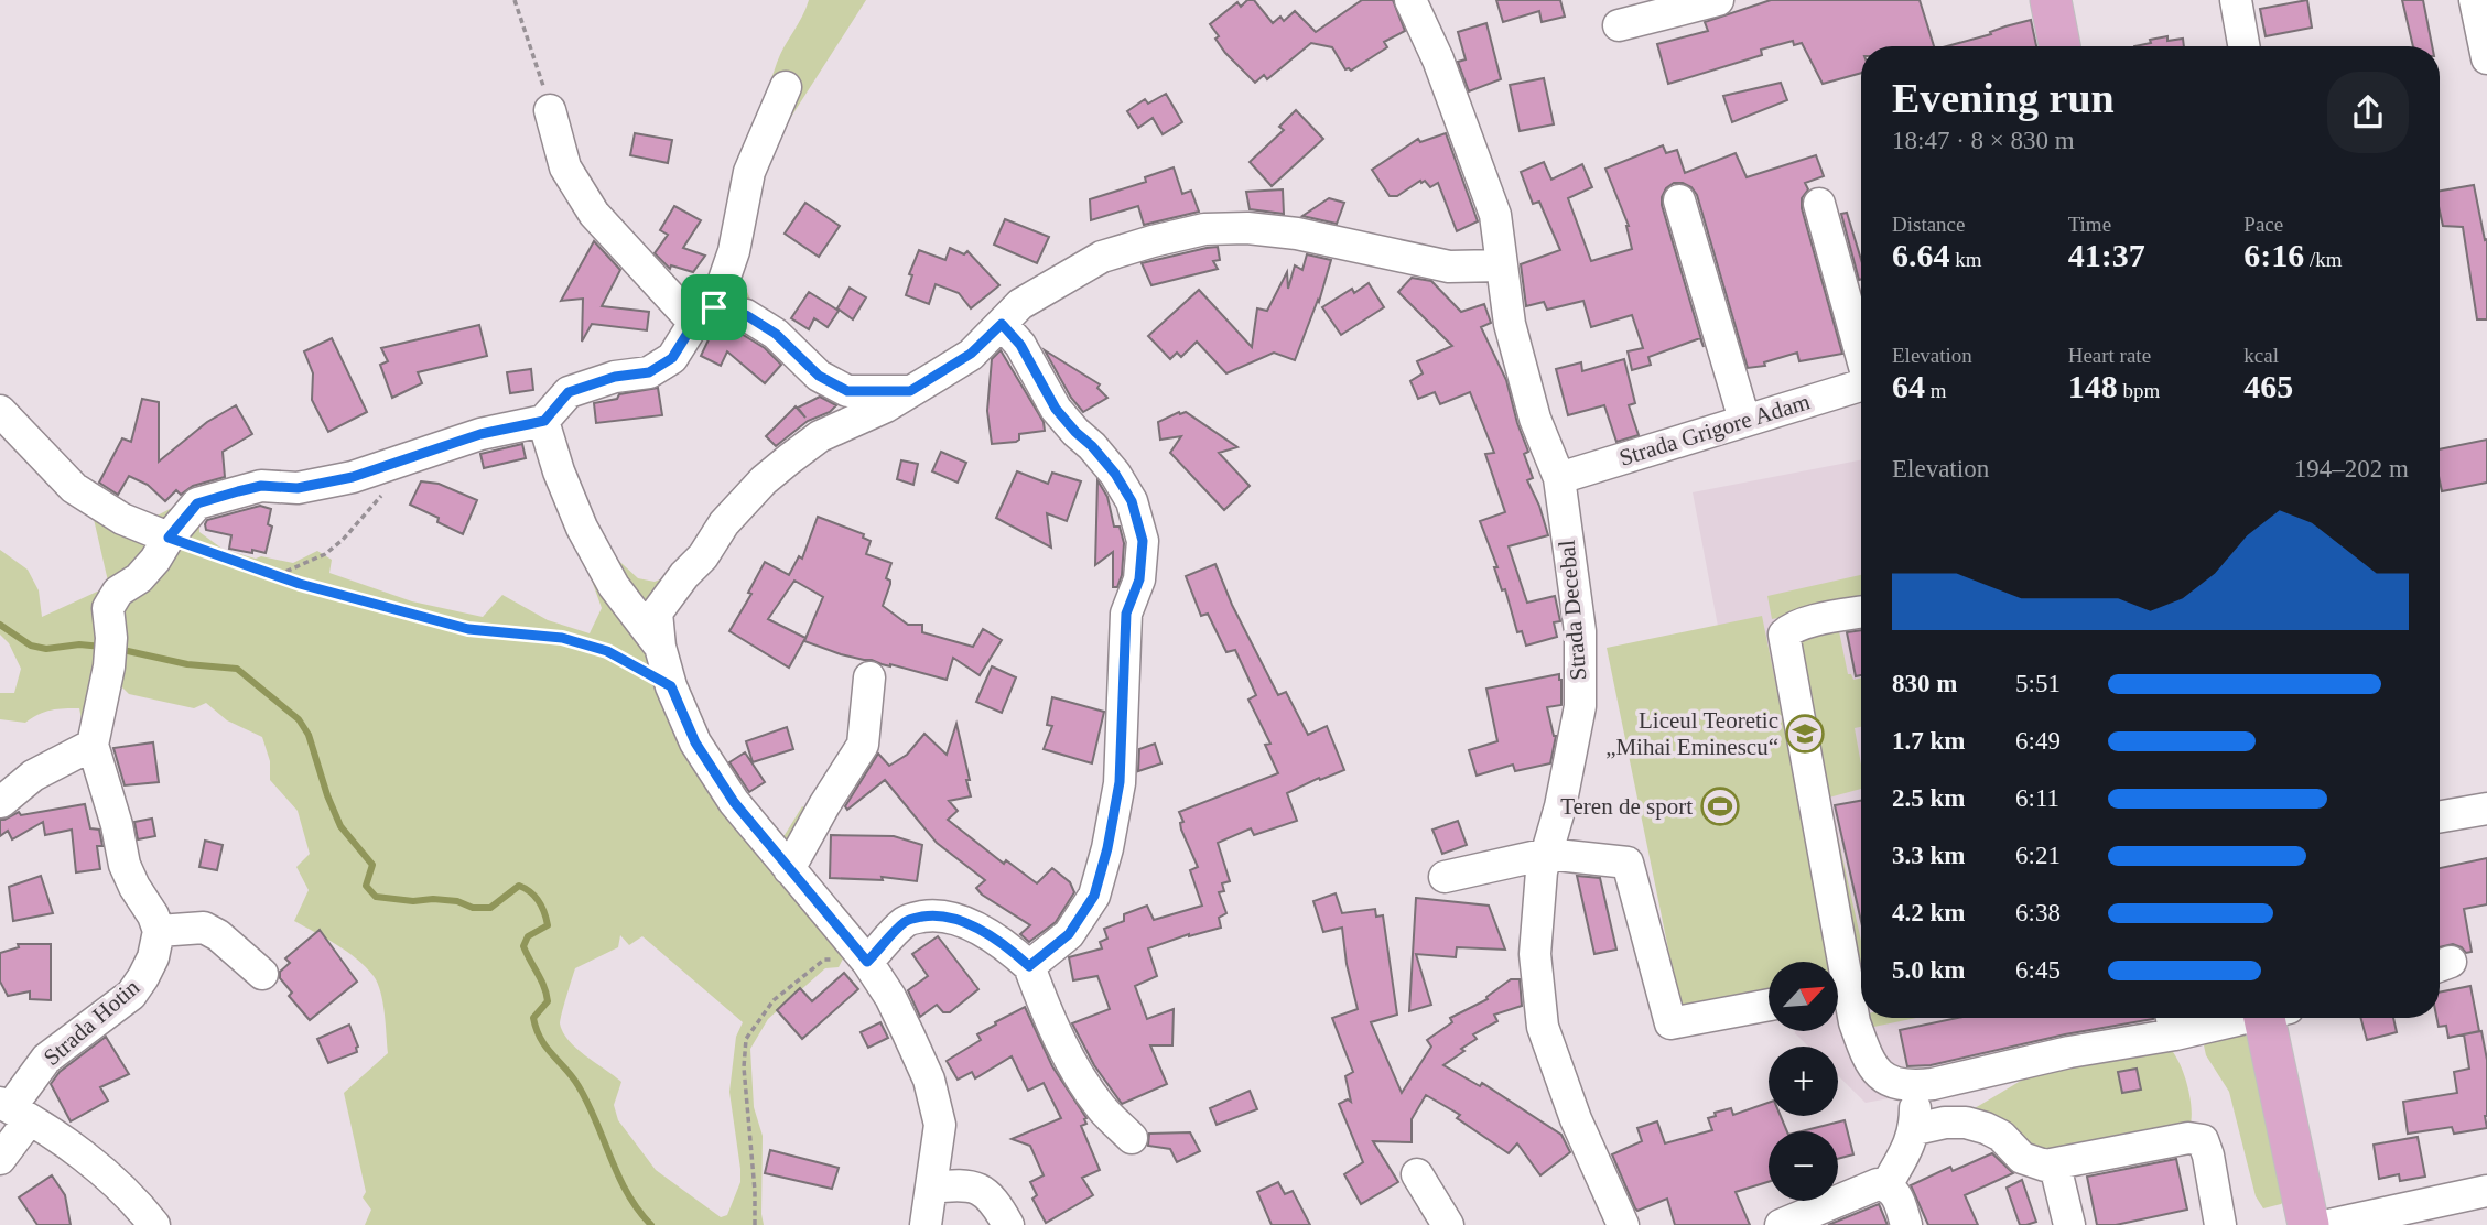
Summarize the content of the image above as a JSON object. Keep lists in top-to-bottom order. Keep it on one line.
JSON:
{"streets":{"street":["Strada Grigore Adam","Strada Decebal","Strada Hotin"]},"crossings":[["Strada Grigore Adam","Strada Decebal"]],"places":{"school or university":["Liceul Teoretic „Mihai Eminescu“"],"sports":["Teren de sport"]},"north":"top right","page":{"heading":["Evening run","18:47 · 8 × 830 m"],"stats":[["Distance","6.64 km"],["Time","41:37"],["Pace","6:16 /km"],["Elevation","64 m"],["Heart rate","148 bpm"],["kcal","465"]],"chart":["Elevation","194–202 m"],"list":[{"name":"830 m","note":"5:51"},{"name":"1.7 km","note":"6:49"},{"name":"2.5 km","note":"6:11"},{"name":"3.3 km","note":"6:21"},{"name":"4.2 km","note":"6:38"},{"name":"5.0 km","note":"6:45"}],"map_buttons":["+","−"]}}
